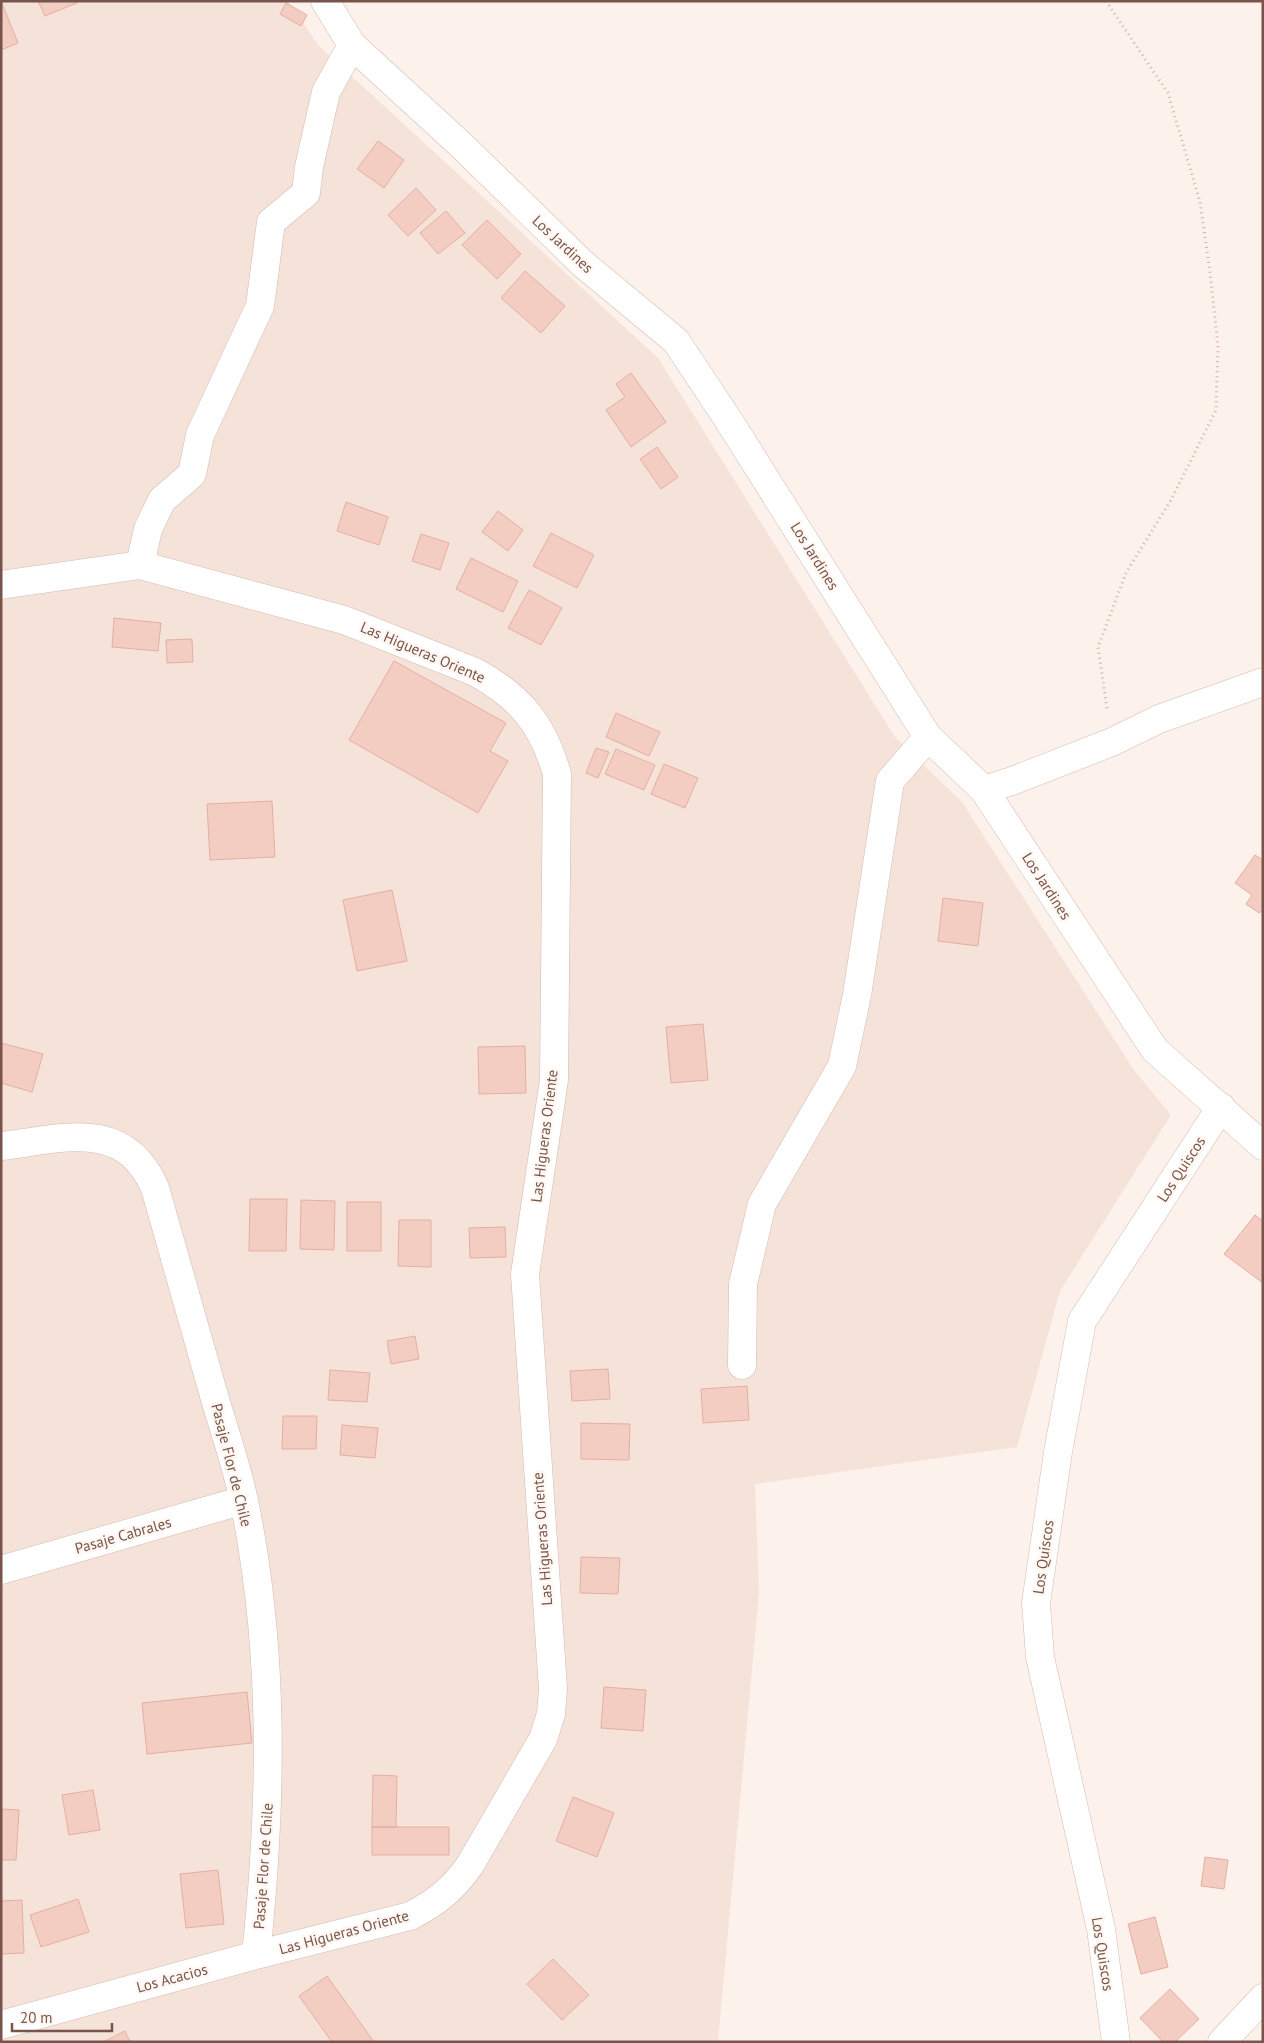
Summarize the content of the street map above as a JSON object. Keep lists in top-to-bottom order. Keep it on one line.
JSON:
{"streets":{"street":["Los Jardines","Las Higueras Oriente","Los Quiscos","Pasaje Flor de Chile","Pasaje Cabrales","Los Acacios"]},"crossings":[["Los Jardines","Los Quiscos"],["Las Higueras Oriente","Pasaje Flor de Chile"],["Las Higueras Oriente","Los Acacios"],["Pasaje Flor de Chile","Pasaje Cabrales"],["Pasaje Flor de Chile","Los Acacios"]],"scale_bar":"20 m"}
